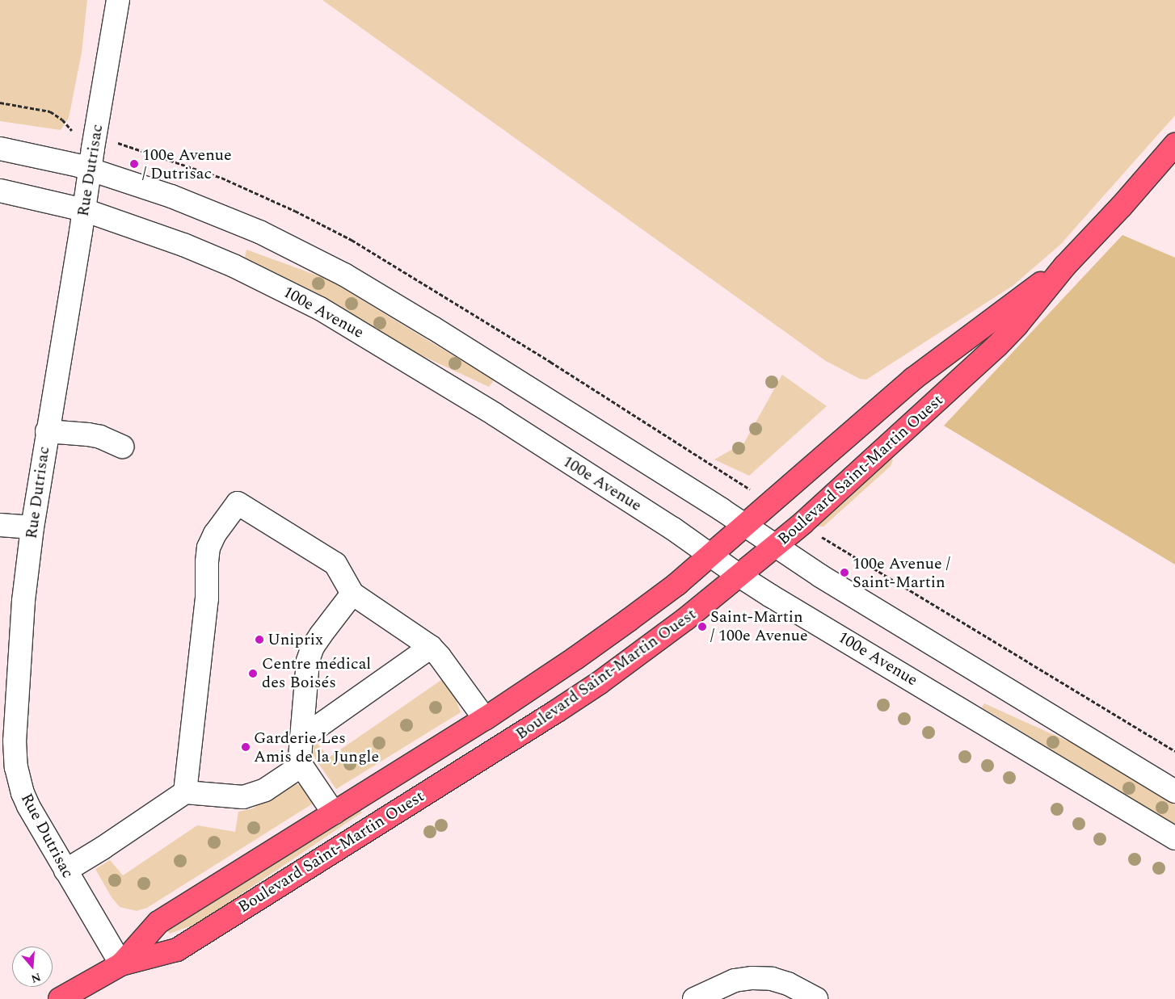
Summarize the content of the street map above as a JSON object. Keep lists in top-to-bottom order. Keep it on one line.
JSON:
{"streets":{"main road":["Boulevard Saint-Martin Ouest"],"street":["Rue Dutrisac","100e Avenue"]},"crossings":[["Rue Dutrisac","100e Avenue"],["Rue Dutrisac","Boulevard Saint-Martin Ouest"],["100e Avenue","Boulevard Saint-Martin Ouest"]],"places":["100e Avenue / Dutrisac","100e Avenue / Saint-Martin","Saint-Martin / 100e Avenue","Uniprix","Centre médical des Boisés","Garderie Les Amis de la Jungle"],"north":"bottom"}
